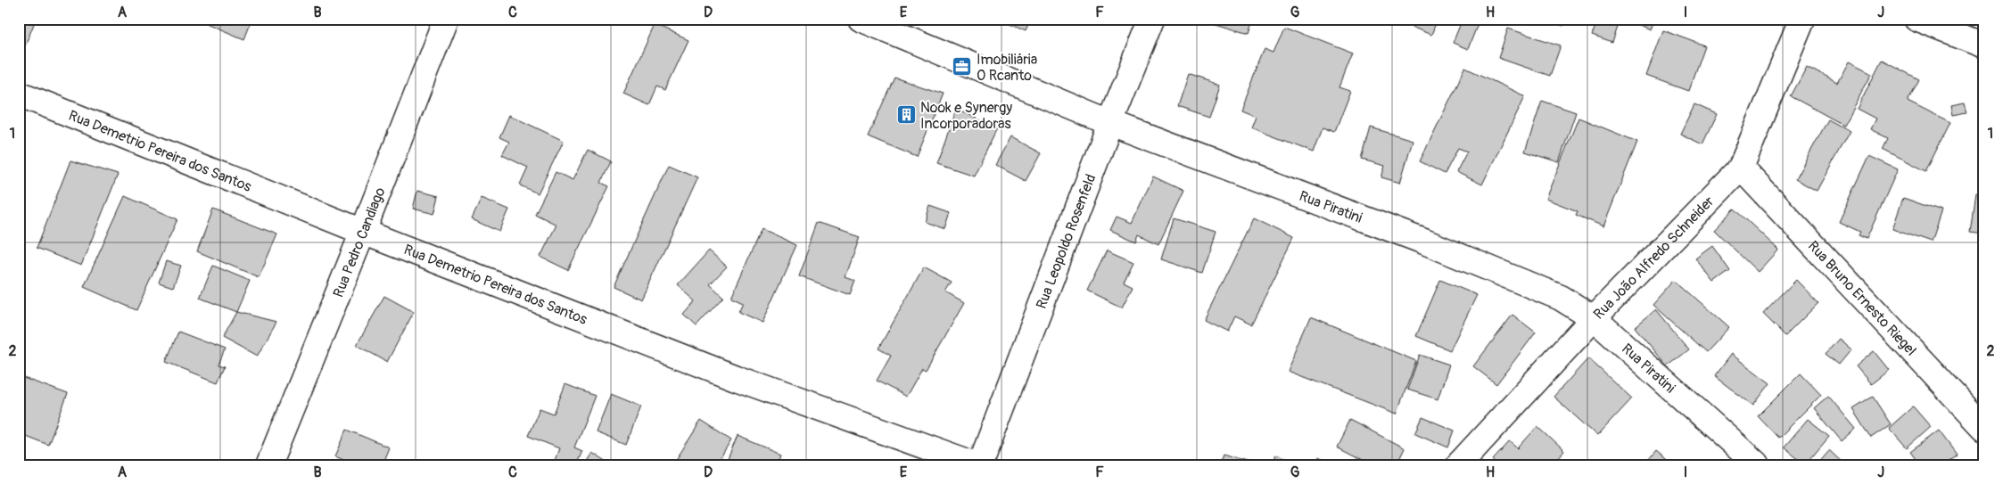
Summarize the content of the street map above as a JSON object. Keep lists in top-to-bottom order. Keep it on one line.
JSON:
{"streets":{"street":["Rua Demetrio Pereira dos Santos","Rua Piratini","Rua Leopoldo Rosenfeld","Rua Pedro Candiago","Rua João Alfredo Schneider","Rua Bruno Ernesto Riegel"]},"crossings":[["Rua Demetrio Pereira dos Santos","Rua Leopoldo Rosenfeld"],["Rua Demetrio Pereira dos Santos","Rua Pedro Candiago"],["Rua Piratini","Rua Leopoldo Rosenfeld"],["Rua Piratini","Rua João Alfredo Schneider"],["Rua João Alfredo Schneider","Rua Bruno Ernesto Riegel"]],"places":{"office":["Imobiliária O Rcanto"],"building":["Nook e Synergy Incorporadoras"]},"grid":{"columns":["A","B","C","D","E","F","G","H","I","J"],"rows":["1","2"]}}
